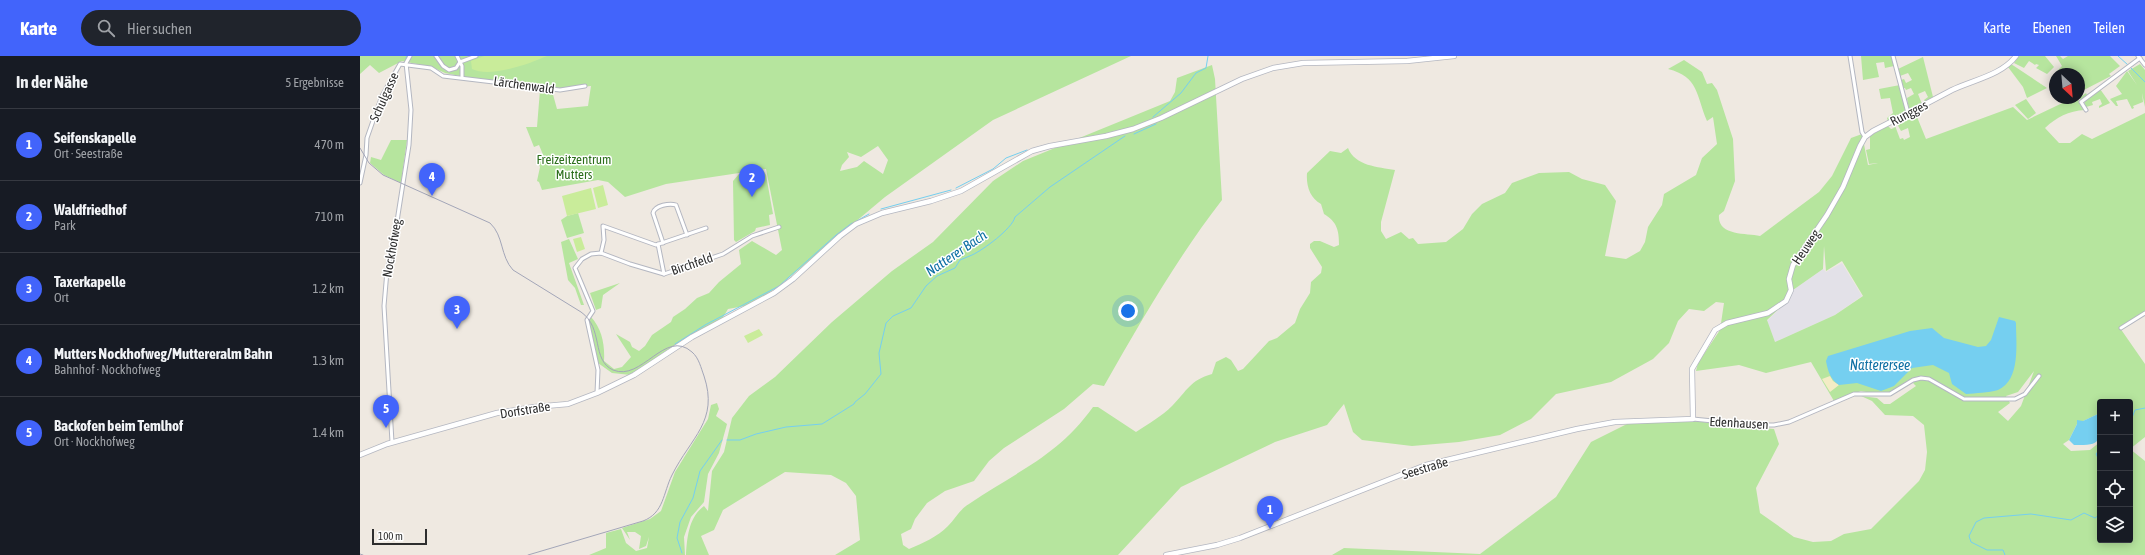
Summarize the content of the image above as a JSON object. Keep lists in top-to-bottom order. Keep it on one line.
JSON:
{"streets":{"main road":["Rungges","Heuweg","Dorfstraße","Seestraße"],"street":["Lärchenwald","Schulgasse","Nockhofweg","Birchfeld","Edenhausen"]},"crossings":[["Lärchenwald","Schulgasse"],["Lärchenwald","Nockhofweg"],["Schulgasse","Nockhofweg"],["Rungges","Heuweg"],["Heuweg","Edenhausen"],["Heuweg","Seestraße"],["Nockhofweg","Dorfstraße"],["Edenhausen","Seestraße"]],"water":["Natterer Bach","Natterersee"],"parks":["Freizeitzentrum Mutters"],"scale_bar":"100 m","north":"bottom right","page":{"header":"Karte","search":"Hier suchen","nav":["Karte","Ebenen","Teilen"],"heading":["In der Nähe","5 Ergebnisse"],"list":[{"mark":"1","name":"Seifenskapelle","note":"Ort · Seestraße","value":"470 m"},{"mark":"2","name":"Waldfriedhof","note":"Park","value":"710 m"},{"mark":"3","name":"Taxerkapelle","note":"Ort","value":"1.2 km"},{"mark":"4","name":"Mutters Nockhofweg/Muttereralm Bahn","note":"Bahnhof · Nockhofweg","value":"1.3 km"},{"mark":"5","name":"Backofen beim Temlhof","note":"Ort · Nockhofweg","value":"1.4 km"}],"pins":["4","2","3","5","1"],"map_buttons":["+","−"],"scale":"100 m"}}
